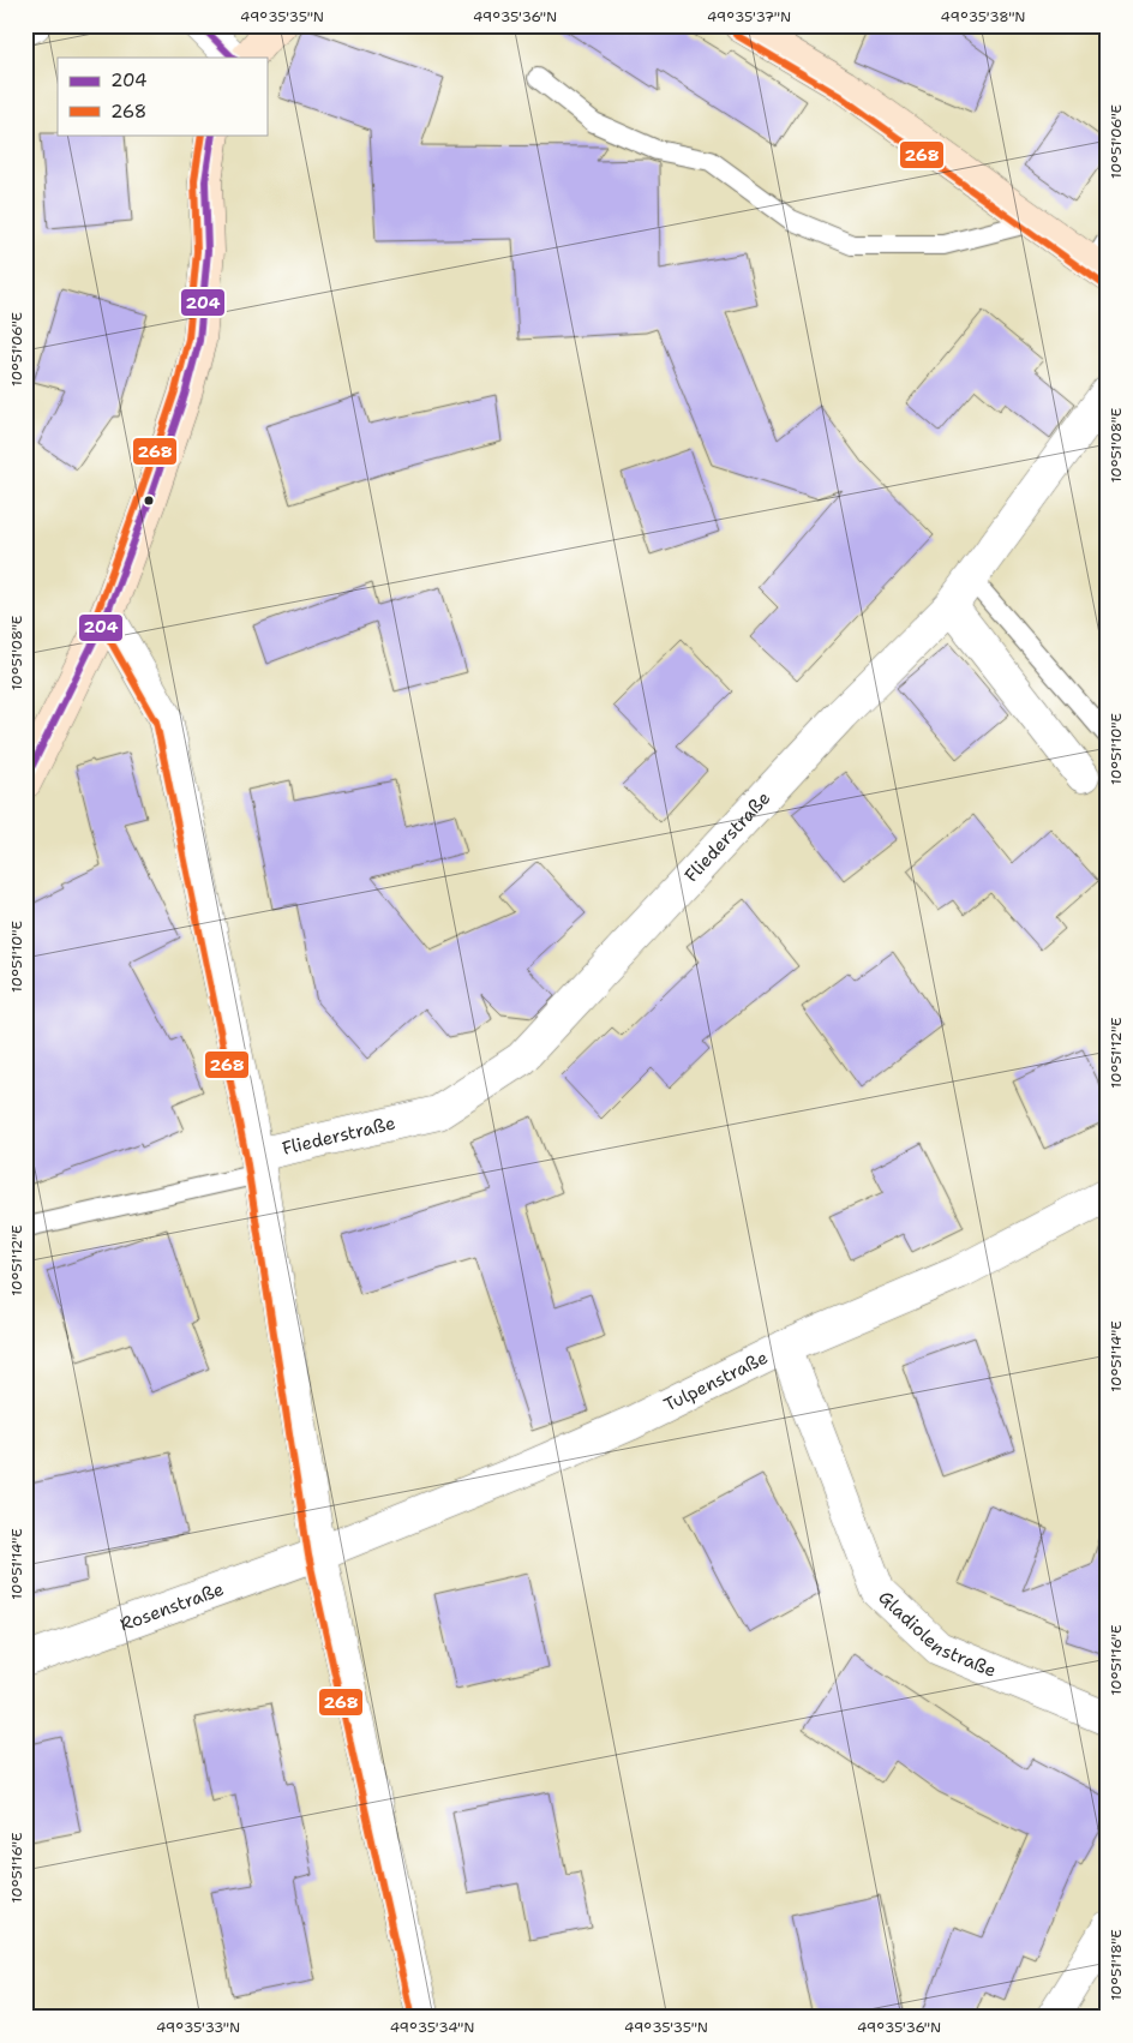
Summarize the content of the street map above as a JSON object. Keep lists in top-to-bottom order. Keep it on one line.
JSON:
{"streets":{"street":["Fliederstraße","Tulpenstraße","Rosenstraße","Gladiolenstraße"]},"crossings":[["Tulpenstraße","Rosenstraße"],["Tulpenstraße","Gladiolenstraße"]],"lines":["transit line 204","transit line 268"],"legend":["204","268"],"coordinates":["49°35'35\"N","49°35'36\"N","49°35'37\"N","49°35'38\"N","10°51'06\"E","10°51'08\"E","10°51'10\"E","10°51'12\"E","10°51'14\"E","10°51'16\"E","10°51'18\"E","49°35'33\"N","49°35'34\"N"]}
